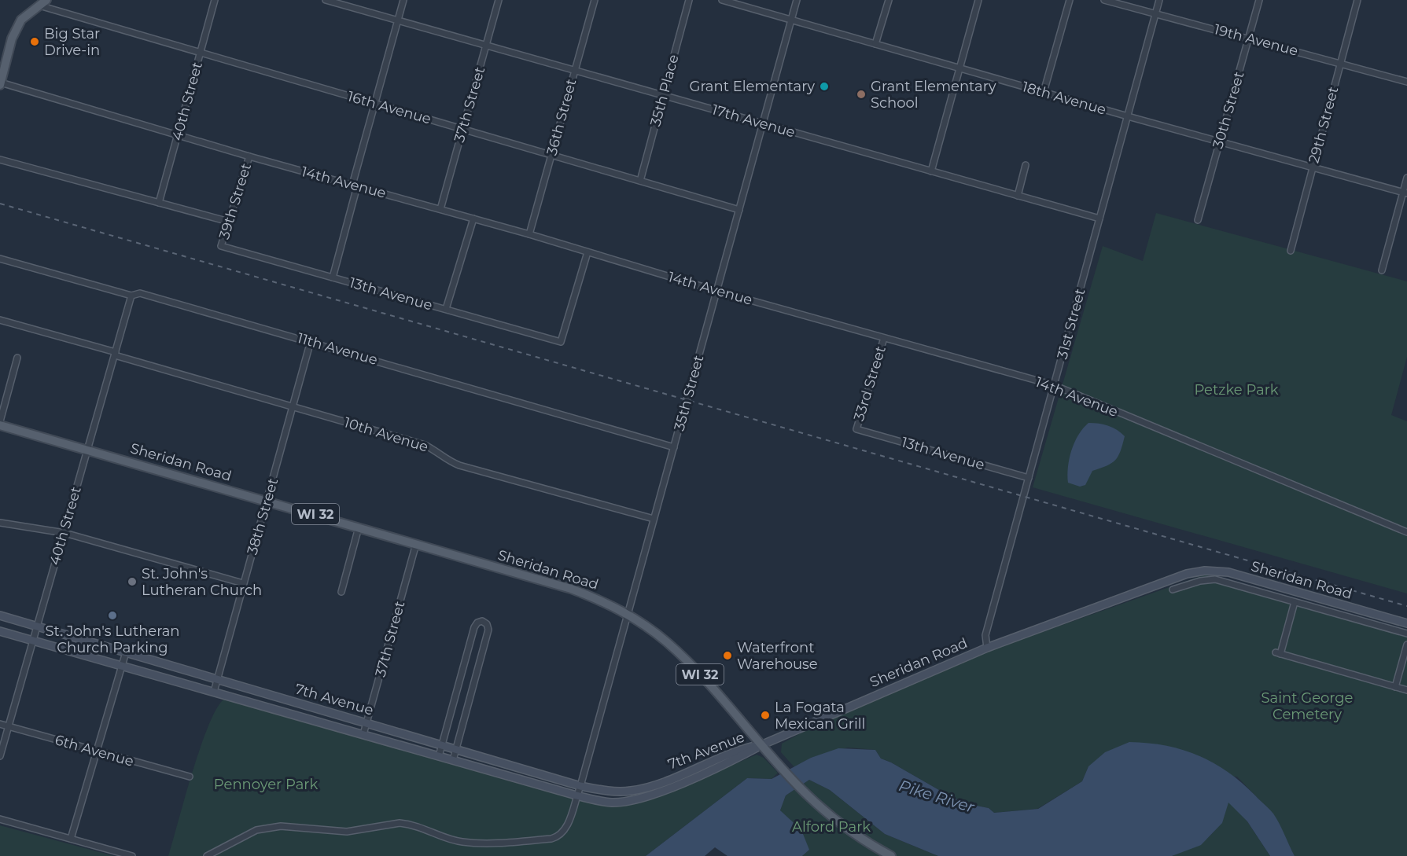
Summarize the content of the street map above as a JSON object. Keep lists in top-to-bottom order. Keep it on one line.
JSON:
{"streets":{"main road":["Sheridan Road","WI 32"],"street":["19th Avenue","35th Place","18th Avenue","40th Street","37th Street","16th Avenue","30th Street","36th Street","17th Avenue","29th Street","14th Avenue","39th Street","13th Avenue","31st Street","11th Avenue","33rd Street","35th Street","10th Avenue","38th Street","7th Avenue","6th Avenue"]},"crossings":[["19th Avenue","30th Street"],["19th Avenue","29th Street"],["19th Avenue","31st Street"],["35th Place","16th Avenue"],["35th Place","17th Avenue"],["18th Avenue","30th Street"],["18th Avenue","29th Street"],["18th Avenue","31st Street"],["18th Avenue","35th Street"],["40th Street","16th Avenue"],["40th Street","14th Avenue"],["40th Street","11th Avenue"],["40th Street","10th Avenue"],["40th Street","Sheridan Road"],["40th Street","7th Avenue"],["40th Street","6th Avenue"],["37th Street","16th Avenue"],["37th Street","17th Avenue"],["37th Street","14th Avenue"],["37th Street","Sheridan Road"],["37th Street","7th Avenue"],["16th Avenue","36th Street"],["16th Avenue","35th Street"],["36th Street","17th Avenue"],["36th Street","14th Avenue"],["17th Avenue","31st Street"],["17th Avenue","35th Street"],["14th Avenue","39th Street"],["14th Avenue","13th Avenue"],["14th Avenue","31st Street"],["14th Avenue","33rd Street"],["14th Avenue","35th Street"],["39th Street","13th Avenue"],["13th Avenue","31st Street"],["13th Avenue","33rd Street"],["31st Street","Sheridan Road"],["11th Avenue","35th Street"],["11th Avenue","38th Street"],["35th Street","10th Avenue"],["35th Street","Sheridan Road"],["35th Street","7th Avenue"],["10th Avenue","38th Street"],["Sheridan Road","WI 32"],["Sheridan Road","38th Street"],["Sheridan Road","7th Avenue"],["WI 32","7th Avenue"],["38th Street","7th Avenue"]],"water":["Pike River"],"parks":["Petzke Park","Saint George Cemetery","Pennoyer Park","Alford Park"],"places":["Big Star Drive-in","Grant Elementary","Grant Elementary School","St. John's Lutheran Church","St. John's Lutheran Church Parking","Waterfront Warehouse","La Fogata Mexican Grill"]}
